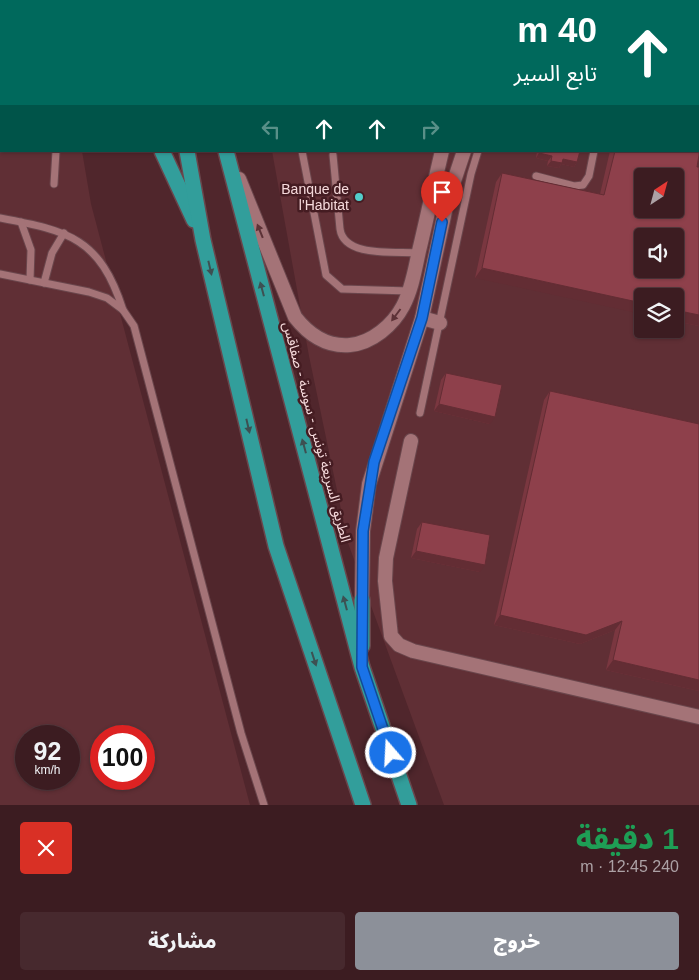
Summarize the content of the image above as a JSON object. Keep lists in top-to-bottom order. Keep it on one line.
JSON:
{"streets":{"highway":["الطريق السريعة تونس - سوسة - صفاقس"]},"places":["Banque de l'Habitat"],"north":"top right","page":{"turn":["40 m","تابع السير"],"speed":"92 km/h","limit":"100","heading":["1 دقيقة","240 m · 12:45"],"buttons":["خروج","مشاركة"]}}
